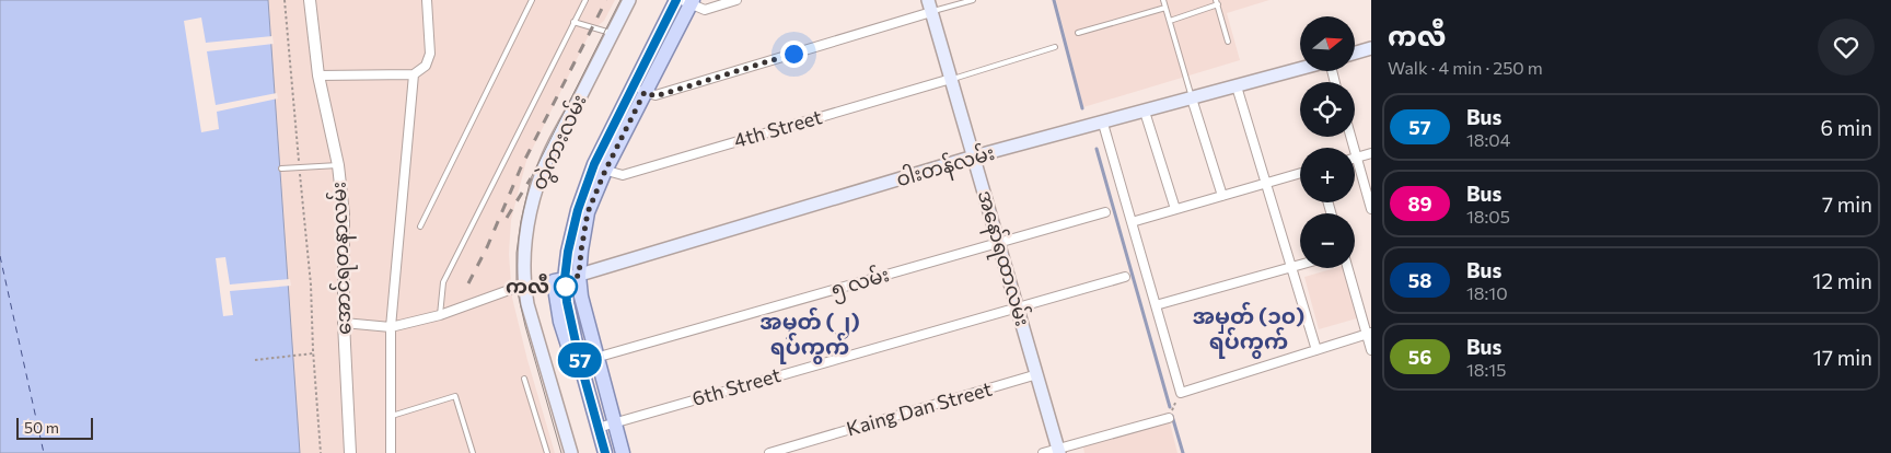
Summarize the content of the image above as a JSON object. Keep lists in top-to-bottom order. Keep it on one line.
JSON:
{"streets":{"main road":["တွဲကားလမ်း","ဝါးတန်လမ်း","အနော်ရထာလမ်း"],"street":["4th Street","အောင်ရတနာလမ်း","၅ လမ်း","6th Street","Kaing Dan Street"]},"crossings":[["4th Street","အနော်ရထာလမ်း"],["ဝါးတန်လမ်း","အနော်ရထာလမ်း"],["အနော်ရထာလမ်း","၅ လမ်း"],["အနော်ရထာလမ်း","6th Street"],["အနော်ရထာလမ်း","Kaing Dan Street"]],"districts":["အမှတ် (၁၀) ရပ်ကွက်","အမှတ် (၂) ရပ်ကွက်"],"places":["ကလီ"],"lines":["bus line 57"],"scale_bar":"50 m","north":"right","page":{"on_map":"57","heading":["ကလီ","Walk · 4 min · 250 m"],"map_buttons":["+","−"],"list":[{"mark":"57","name":"Bus","note":"18:04","value":"6 min"},{"mark":"89","name":"Bus","note":"18:05","value":"7 min"},{"mark":"58","name":"Bus","note":"18:10","value":"12 min"},{"mark":"56","name":"Bus","note":"18:15","value":"17 min"}],"scale":"50 m"}}
